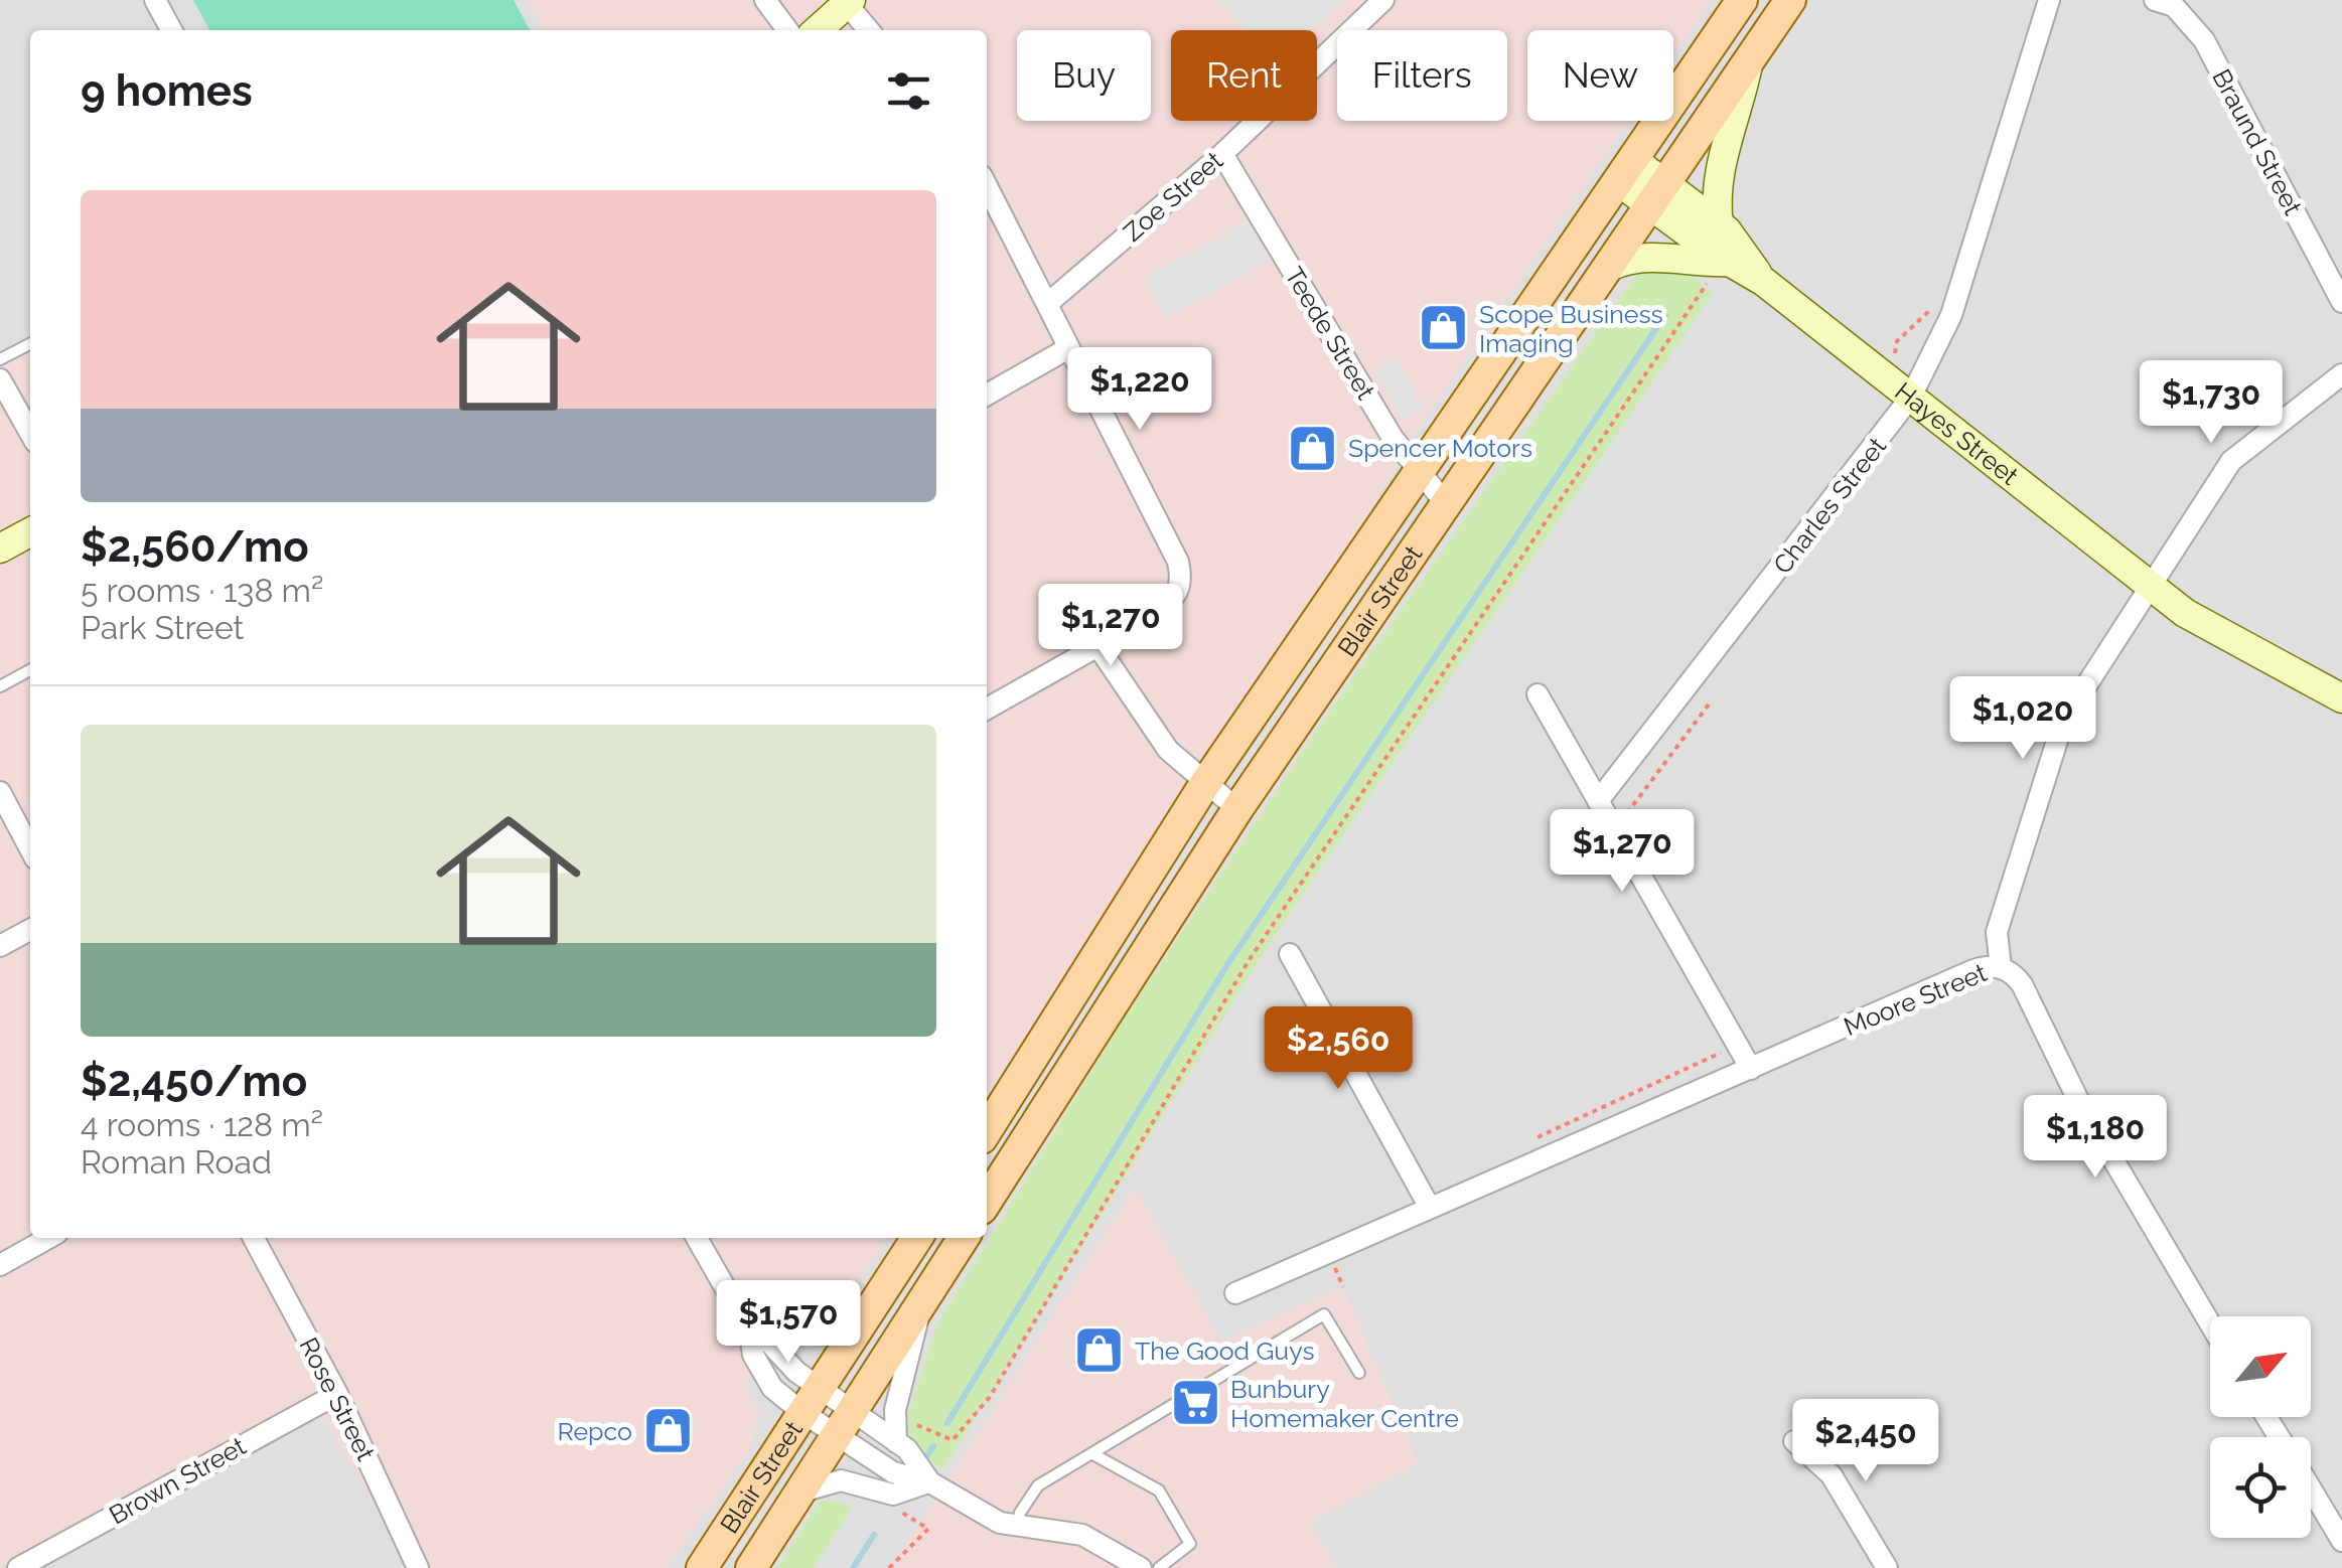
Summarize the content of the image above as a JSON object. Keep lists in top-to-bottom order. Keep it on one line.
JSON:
{"streets":{"main road":["Blair Street"],"street":["Braund Street","Zoe Street","Teede Street","Hayes Street","Charles Street","Moore Street","Rose Street","Brown Street"]},"crossings":[["Zoe Street","Teede Street"],["Teede Street","Blair Street"],["Hayes Street","Charles Street"],["Hayes Street","Blair Street"],["Hayes Street","Moore Street"],["Rose Street","Brown Street"]],"places":{"shop":["Scope Business Imaging","Spencer Motors","The Good Guys","Repco"],"supermarket":["Bunbury Homemaker Centre"]},"north":"top right","page":{"chip":["Buy","Rent","Filters","New"],"heading":"9 homes","list":[{"name":"$2,560/mo","note":"5 rooms · 138 m² · Park Street"},{"name":"$2,450/mo","note":"4 rooms · 128 m² · Roman Road"}],"price":["$1,220","$1,730","$1,270","$1,020","$1,270","$2,560","$1,180","$1,570","$2,450"]}}
